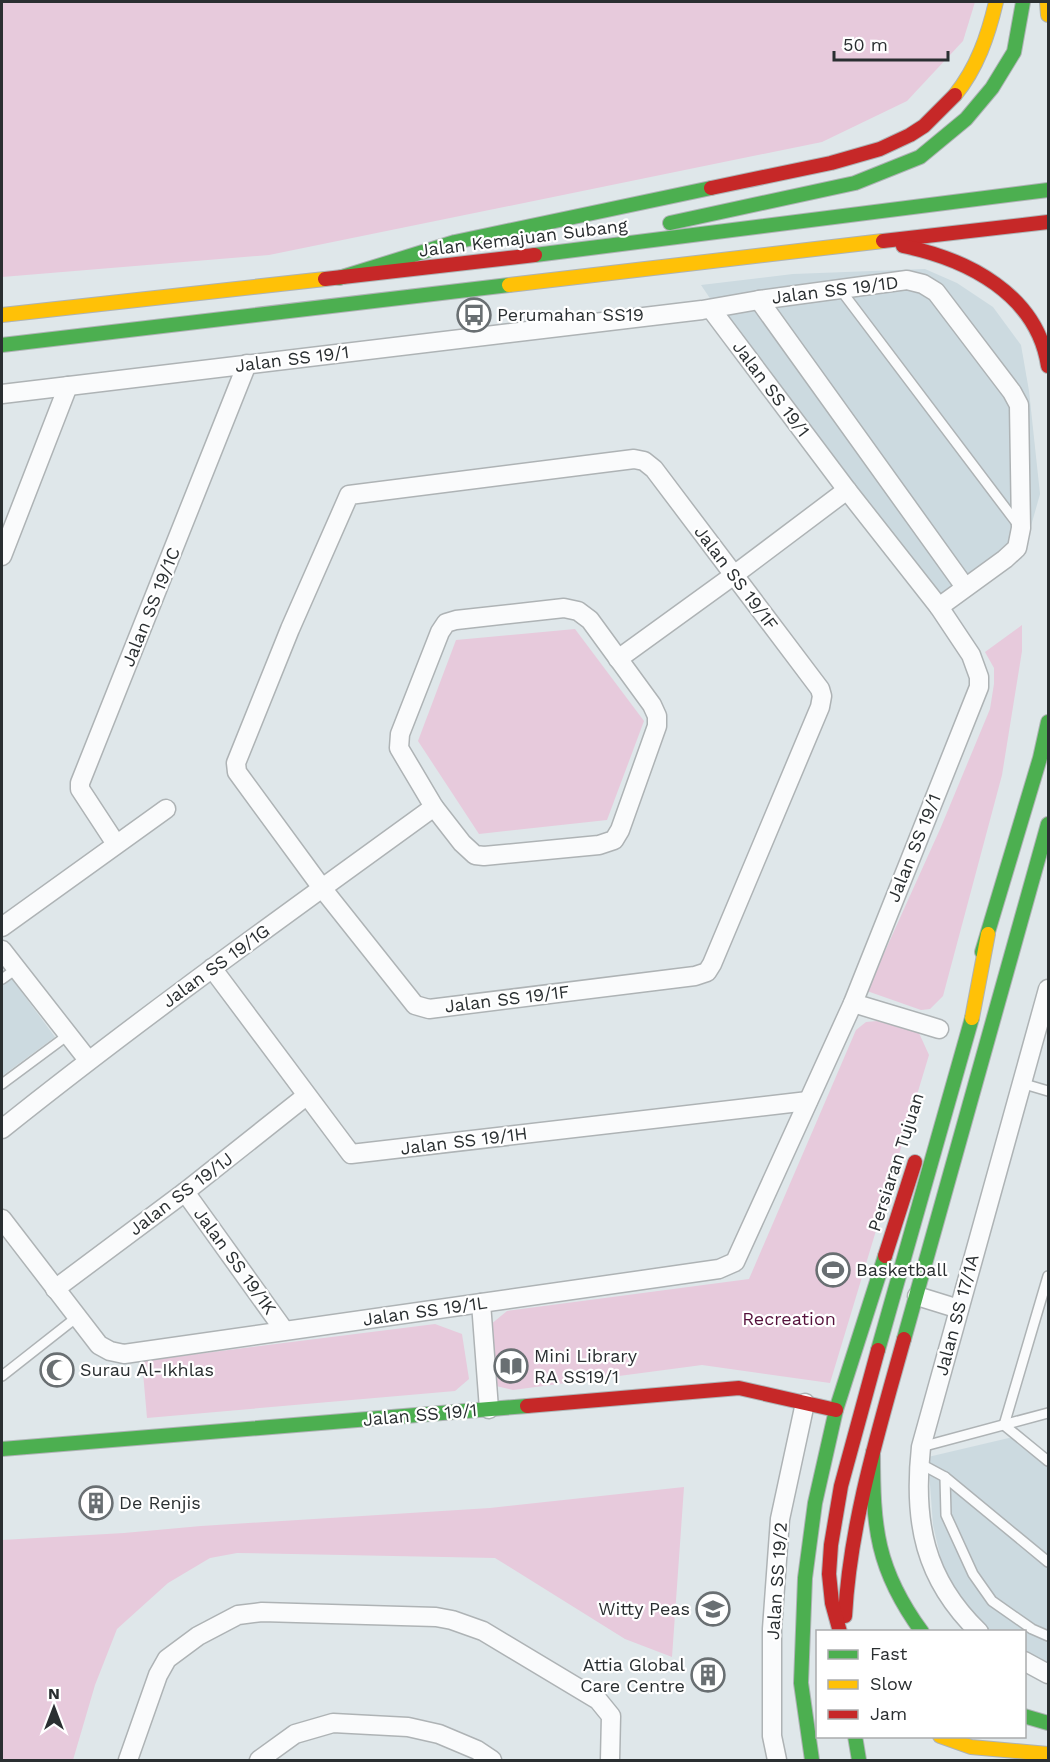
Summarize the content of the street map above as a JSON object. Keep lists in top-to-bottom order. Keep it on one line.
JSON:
{"streets":{"main road":["Jalan Kemajuan Subang","Jalan SS 19/1","Persiaran Tujuan"],"street":["Jalan SS 19/1D","Jalan SS 19/1F","Jalan SS 19/1C","Jalan SS 19/1G","Jalan SS 19/1H","Jalan SS 19/1J","Jalan SS 19/1K","Jalan SS 19/1L","Jalan SS 17/1A","Jalan SS 19/2"]},"crossings":[["Jalan SS 19/1D","Jalan SS 19/1"],["Jalan SS 19/1","Jalan SS 19/1C"],["Jalan SS 19/1","Jalan SS 19/1H"],["Jalan SS 19/1","Persiaran Tujuan"],["Jalan SS 19/1","Jalan SS 19/1L"],["Jalan SS 19/1","Jalan SS 19/2"],["Jalan SS 19/1F","Jalan SS 19/1G"],["Jalan SS 19/1G","Jalan SS 19/1H"],["Jalan SS 19/1H","Jalan SS 19/1J"],["Jalan SS 19/1H","Jalan SS 19/1L"],["Jalan SS 19/1J","Jalan SS 19/1K"],["Jalan SS 19/1J","Jalan SS 19/1L"],["Jalan SS 19/1K","Jalan SS 19/1L"]],"parks":["Recreation"],"places":{"bus stop":["Perumahan SS19"],"sports":["Basketball"],"library":["Mini Library RA SS19/1"],"mosque":["Surau Al-Ikhlas"],"building":["De Renjis","Attia Global Care Centre"],"school or university":["Witty Peas"]},"legend":["Fast","Slow","Jam"],"scale_bar":"50 m","north":"top"}
